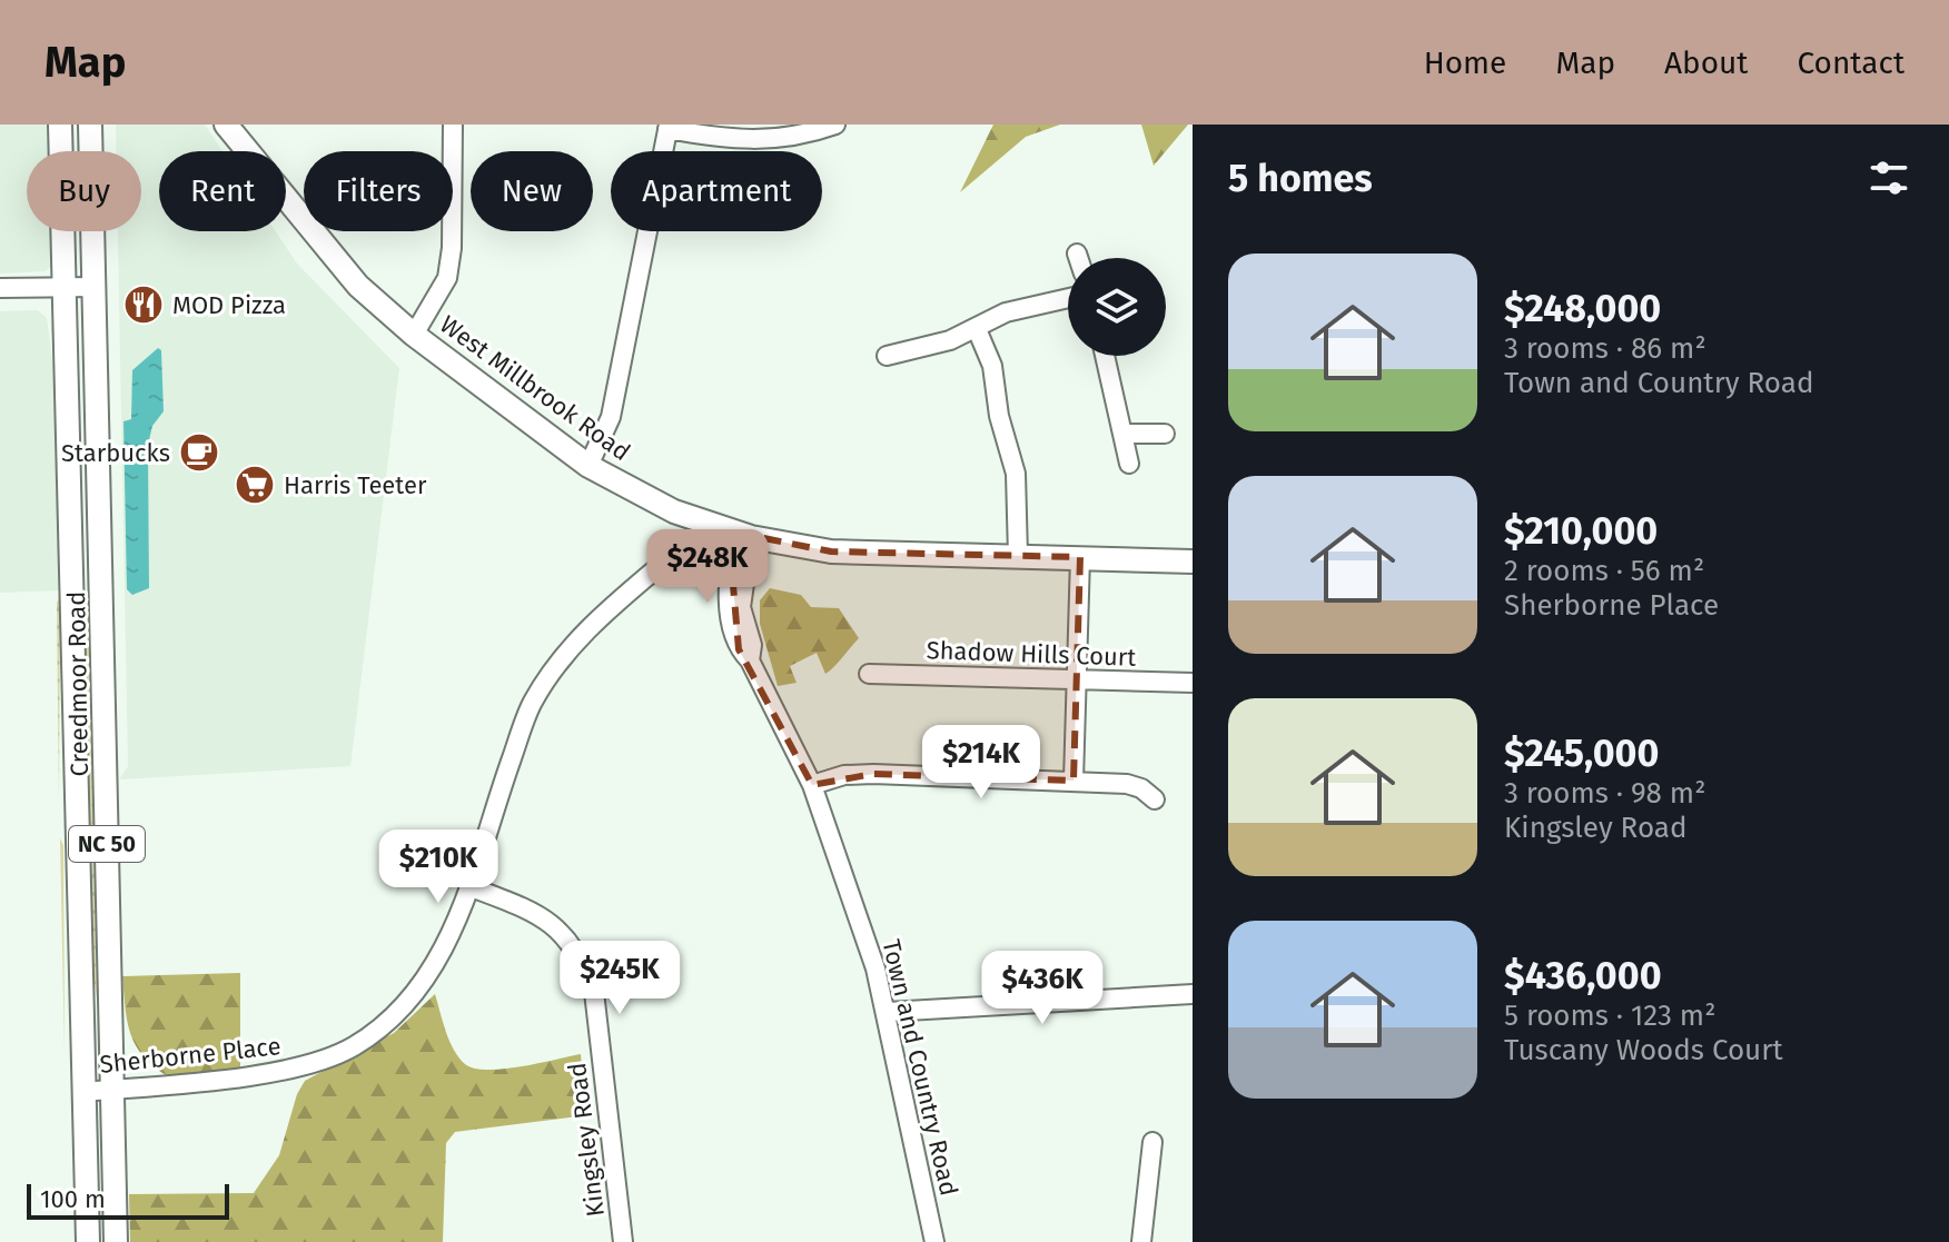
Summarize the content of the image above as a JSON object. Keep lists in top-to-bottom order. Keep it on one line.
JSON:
{"streets":{"main road":["West Millbrook Road","Creedmoor Road","NC 50"],"street":["Shadow Hills Court","Sherborne Place","Town and Country Road","Kingsley Road"]},"crossings":[["West Millbrook Road","Town and Country Road"],["Creedmoor Road","Sherborne Place"],["Sherborne Place","Kingsley Road"]],"places":{"restaurant":["MOD Pizza"],"cafe":["Starbucks"],"supermarket":["Harris Teeter"]},"scale_bar":"100 m","page":{"header":"Map","nav":["Home","Map","About","Contact"],"heading":"5 homes","chip":["Buy","Rent","Filters","New","Apartment"],"list":[{"name":"$248,000","note":"3 rooms · 86 m² · Town and Country Road"},{"name":"$210,000","note":"2 rooms · 56 m² · Sherborne Place"},{"name":"$245,000","note":"3 rooms · 98 m² · Kingsley Road"},{"name":"$436,000","note":"5 rooms · 123 m² · Tuscany Woods Court"}],"price":["$248K","$214K","$210K","$245K","$436K"],"scale":"100 m"}}
